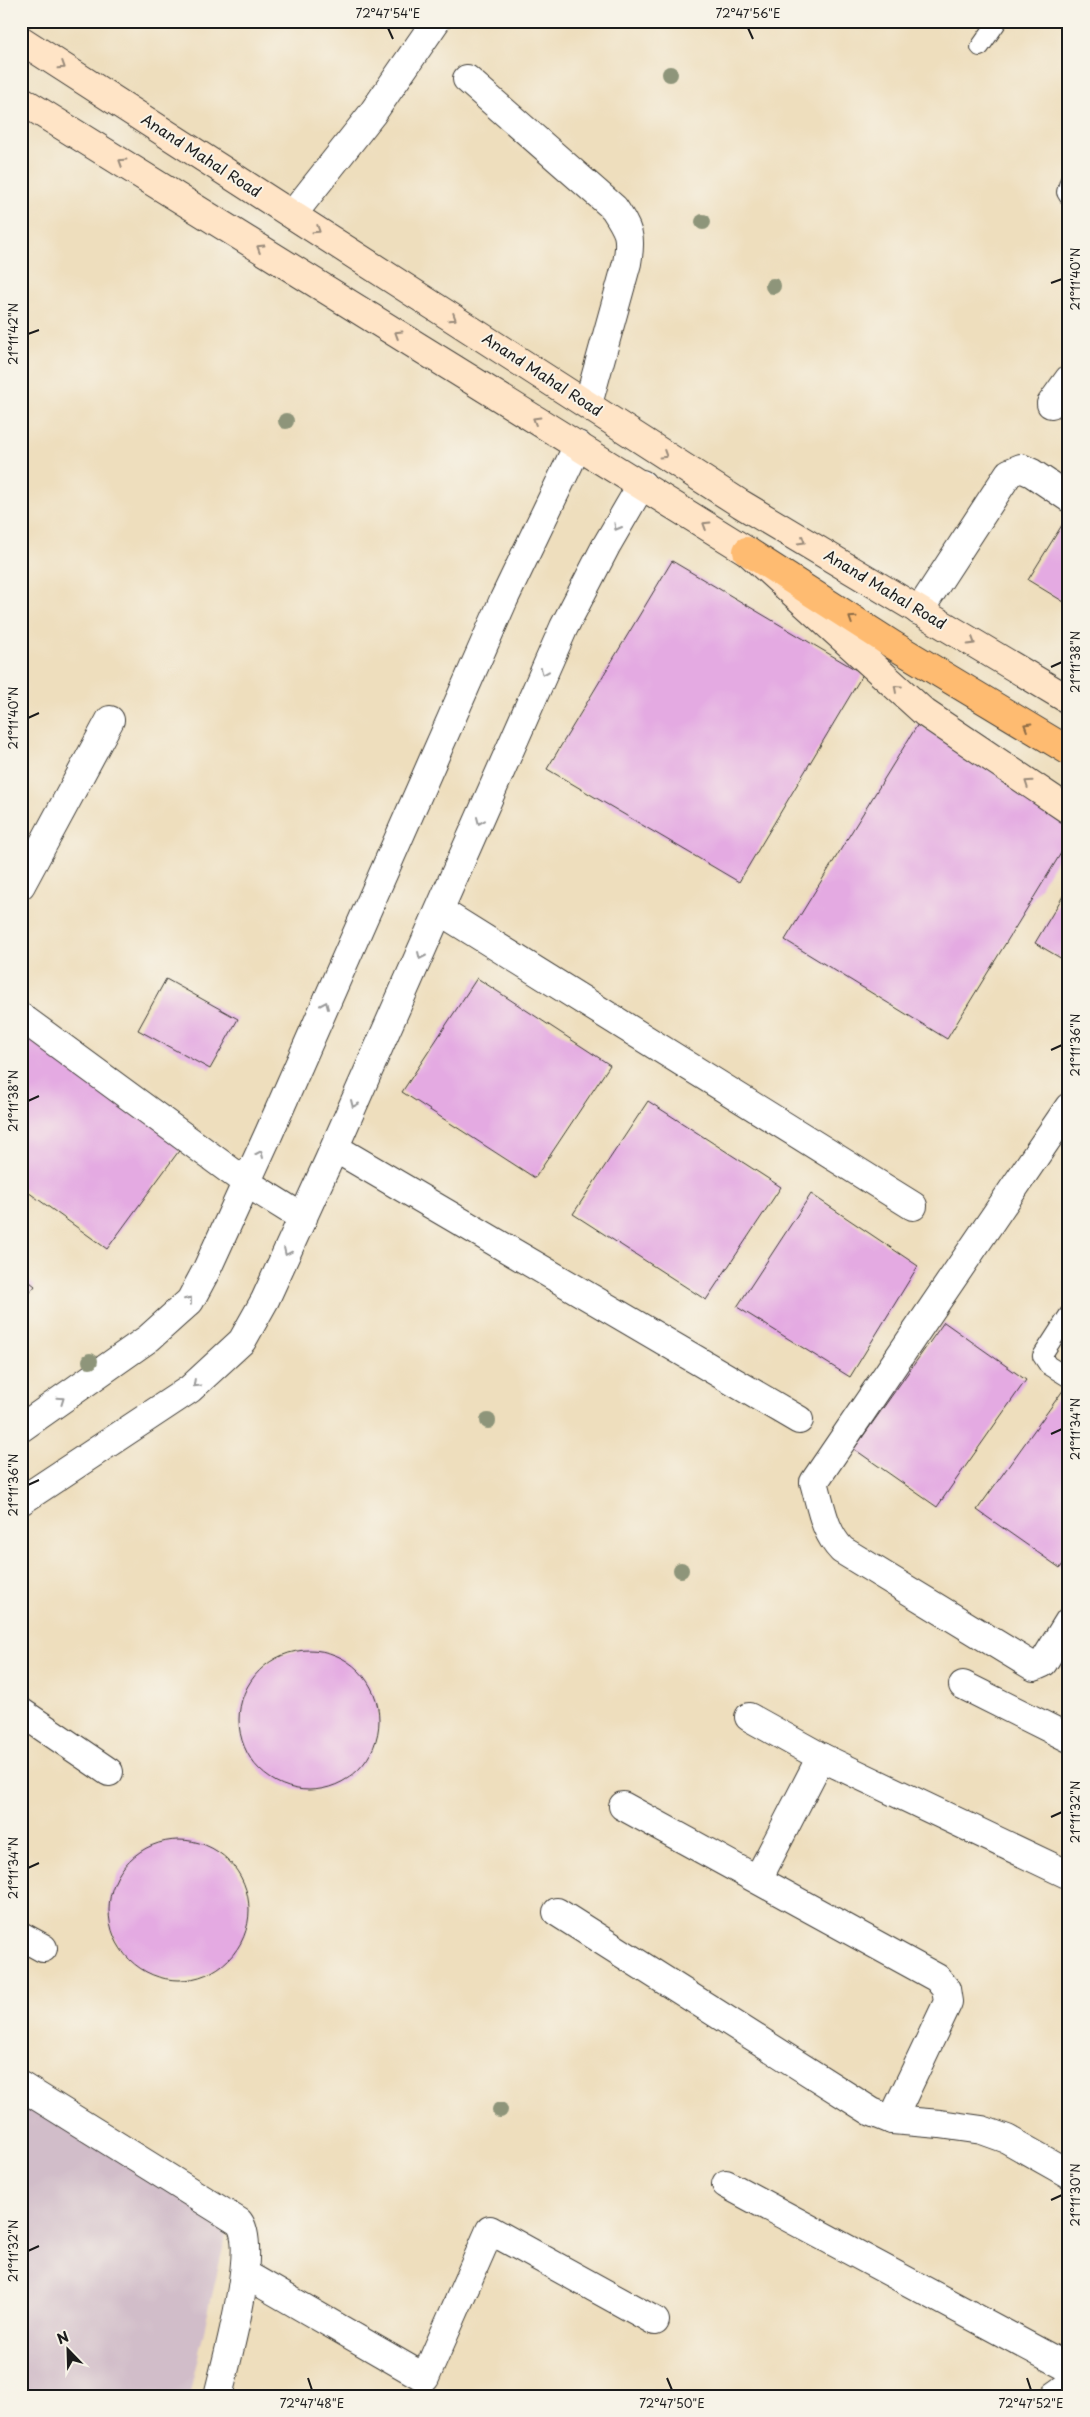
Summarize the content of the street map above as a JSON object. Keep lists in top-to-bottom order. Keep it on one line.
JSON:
{"streets":{"main road":["Anand Mahal Road"]},"north":"top left","coordinates":["72°47'54\"E","72°47'56\"E","21°11'40\"N","21°11'42\"N","21°11'38\"N","21°11'36\"N","21°11'34\"N","21°11'32\"N","21°11'30\"N","72°47'48\"E","72°47'50\"E","72°47'52\"E"]}
